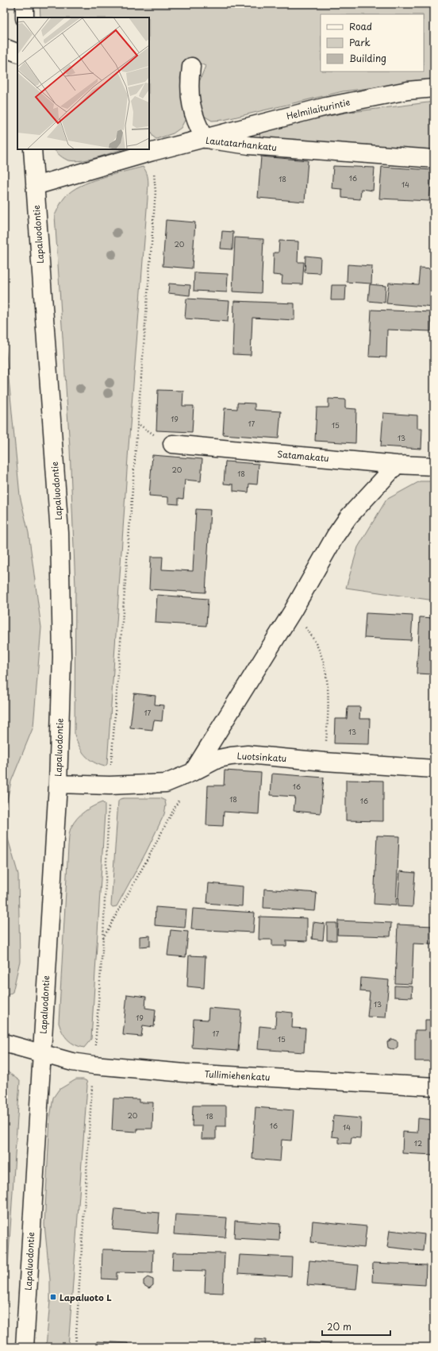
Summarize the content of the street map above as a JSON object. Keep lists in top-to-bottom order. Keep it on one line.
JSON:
{"streets":{"street":["Helmilaiturintie","Lautatarhankatu","Lapaluodontie","Satamakatu","Luotsinkatu","Tullimiehenkatu"]},"crossings":[["Helmilaiturintie","Lautatarhankatu"],["Lautatarhankatu","Lapaluodontie"],["Lapaluodontie","Luotsinkatu"],["Lapaluodontie","Tullimiehenkatu"]],"places":{"transit":["Lapaluoto L"]},"house_numbers":["16","18","14","20","19","17","15","13","20","18","17","13","16","18","16","13","19","17","15","20","18","16","14","12"],"legend":["Road","Park","Building"],"scale_bar":"20 m"}
